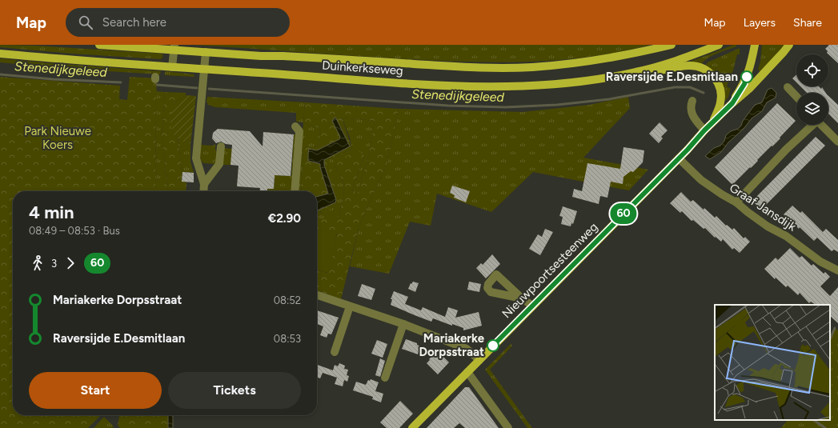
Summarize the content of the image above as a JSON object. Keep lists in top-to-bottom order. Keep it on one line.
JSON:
{"streets":{"main road":["Duinkerkseweg","Nieuwpoortsesteenweg"],"street":["Graaf Jansdijk"]},"crossings":[["Graaf Jansdijk","Nieuwpoortsesteenweg"]],"water":["Stenedijkgeleed"],"parks":["Park Nieuwe Koers"],"places":["Raversijde E.Desmitlaan","Mariakerke Dorpsstraat"],"lines":["bus line 60"],"page":{"header":"Map","search":"Search here","nav":["Map","Layers","Share"],"on_map":"60","heading":["4 min","08:49 – 08:53 · Bus","€2.90"],"legs":["3","60"],"list":[{"name":"Mariakerke Dorpsstraat","value":"08:52"},{"name":"Raversijde E.Desmitlaan","value":"08:53"}],"buttons":["Start","Tickets"]}}
